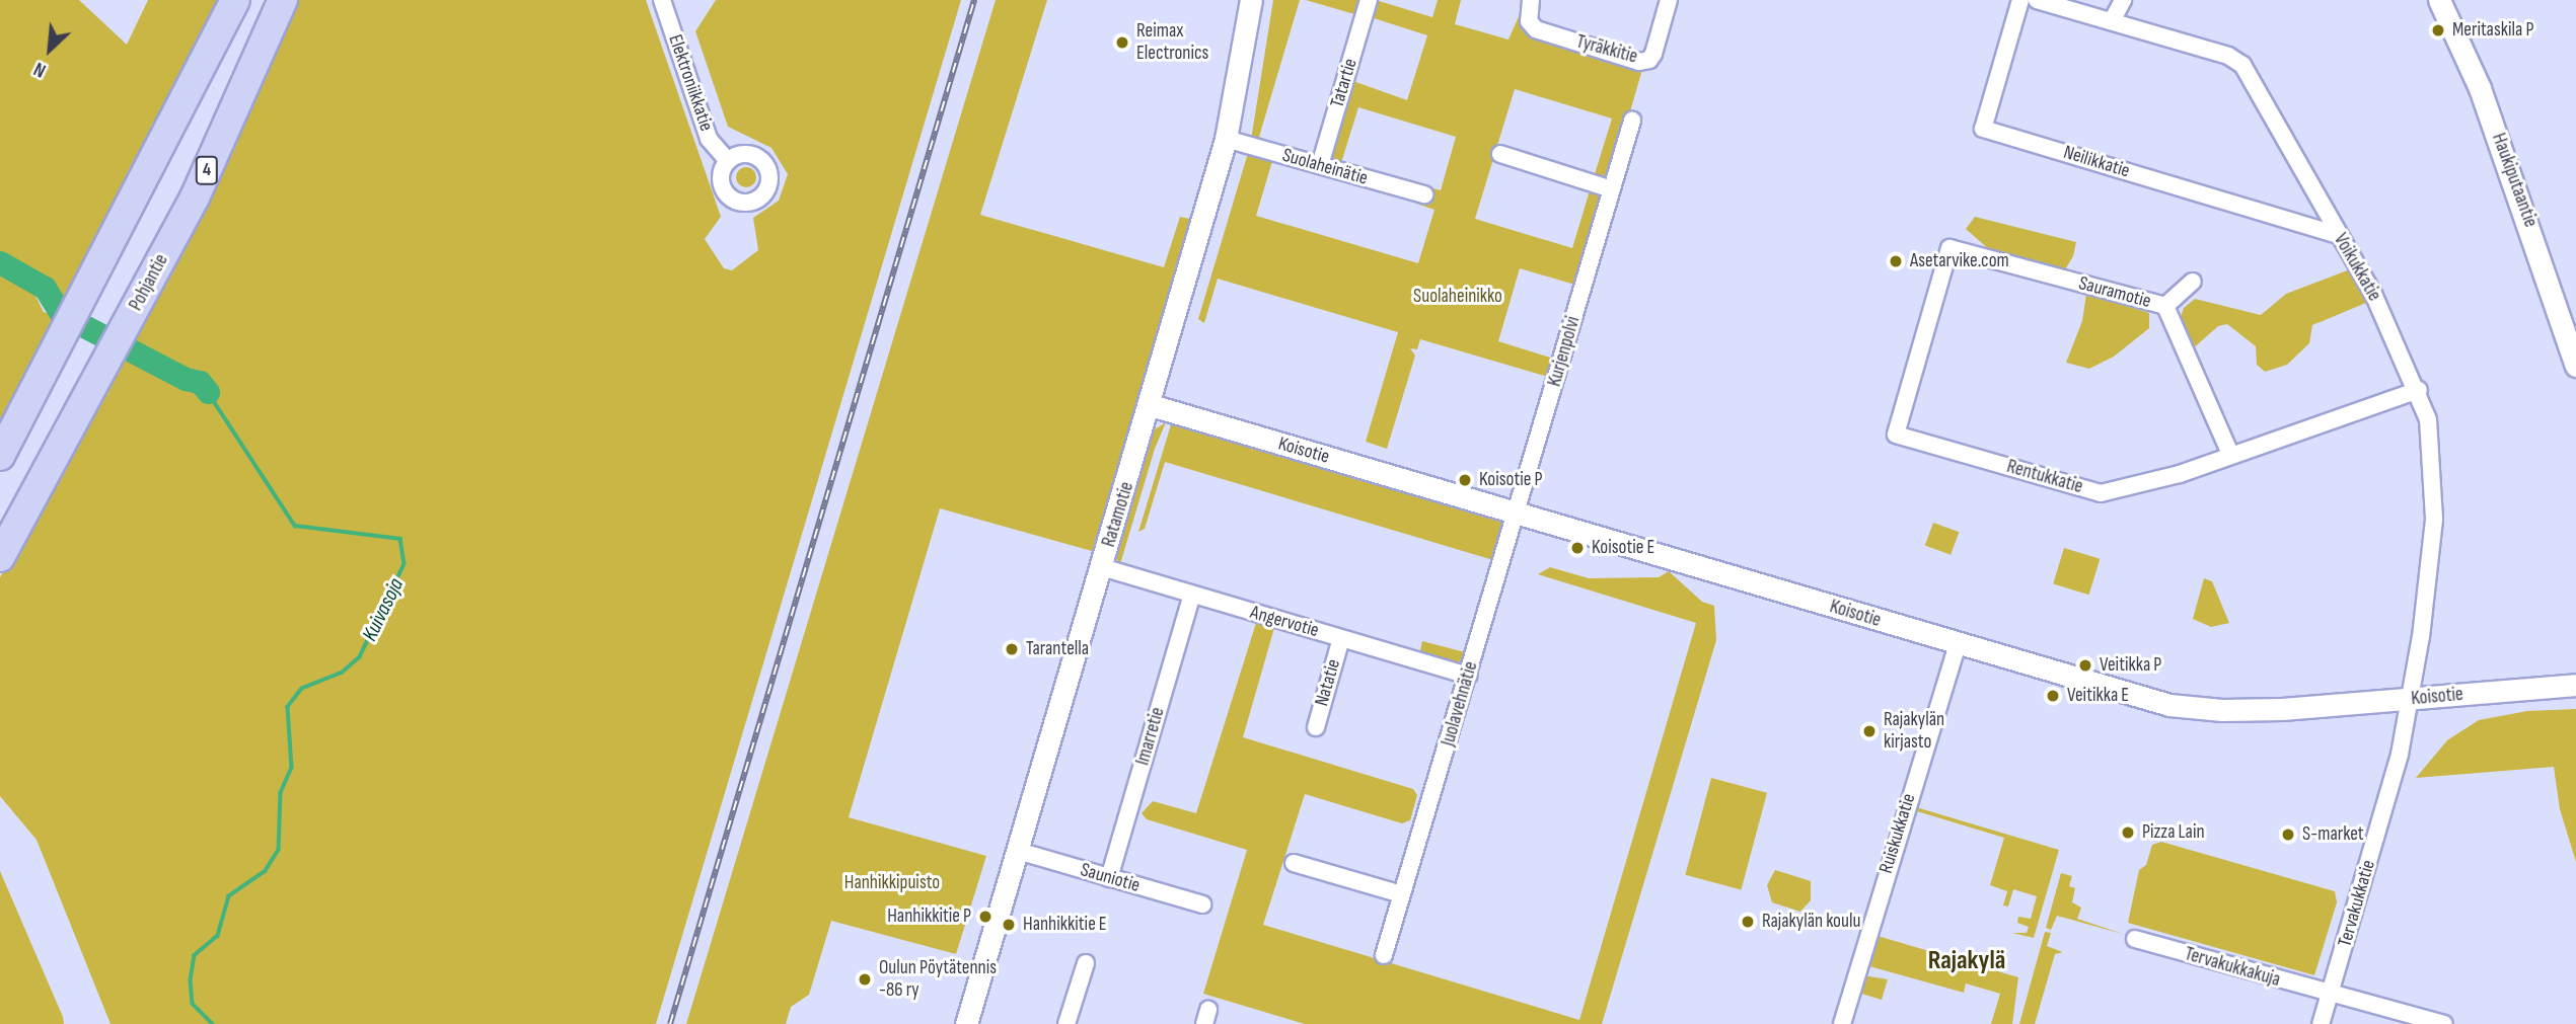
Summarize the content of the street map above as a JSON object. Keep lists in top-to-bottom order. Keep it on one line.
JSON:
{"streets":{"highway":["4","Pohjantie"],"street":["Tyräkkitie","Elektroniikkatie","Tatartie","Neilikkatie","Suolaheinätie","Haukiputaantie","Voikukkatie","Sauramotie","Kurjenpolvi","Koisotie","Rentukkatie","Ratamotie","Angervotie","Natatie","Juolavehnätie","Imarretie","Ruiskukkatie","Sauniotie","Tervakukkatie","Tervakukkakuja"]},"crossings":[["Tatartie","Suolaheinätie"],["Neilikkatie","Voikukkatie"],["Suolaheinätie","Ratamotie"],["Voikukkatie","Koisotie"],["Voikukkatie","Rentukkatie"],["Voikukkatie","Tervakukkatie"],["Sauramotie","Rentukkatie"],["Kurjenpolvi","Koisotie"],["Kurjenpolvi","Juolavehnätie"],["Koisotie","Ratamotie"],["Koisotie","Juolavehnätie"],["Koisotie","Ruiskukkatie"],["Koisotie","Tervakukkatie"],["Ratamotie","Angervotie"],["Ratamotie","Sauniotie"],["Angervotie","Natatie"],["Angervotie","Juolavehnätie"],["Angervotie","Imarretie"],["Imarretie","Sauniotie"],["Tervakukkatie","Tervakukkakuja"]],"districts":["Rajakylä"],"water":["Kuivasoja"],"parks":["Suolaheinikko","Hanhikkipuisto"],"places":["Meritaskila P","Reimax Electronics","Asetarvike.com","Koisotie P","Koisotie E","Tarantella","Veitikka P","Veitikka E","Rajakylän kirjasto","Pizza Lain","S-market","Hanhikkitie P","Rajakylän koulu","Hanhikkitie E","Oulun Pöytätennis -86 ry"],"north":"bottom left"}
